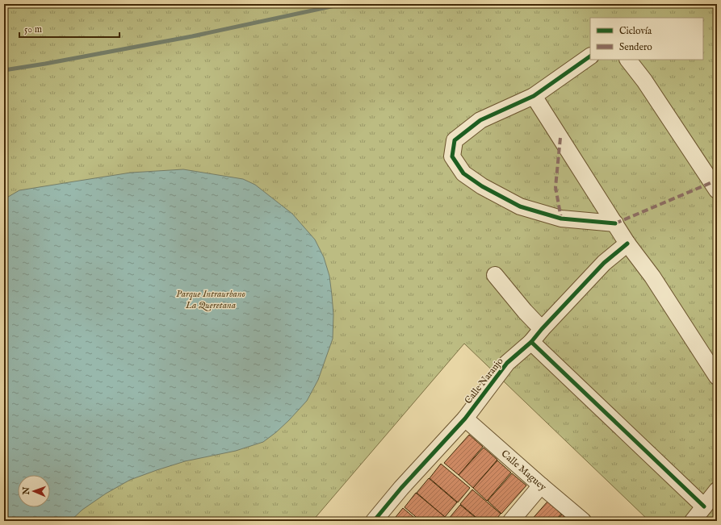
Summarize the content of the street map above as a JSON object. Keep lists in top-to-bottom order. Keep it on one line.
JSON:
{"streets":{"street":["Calle Naranjo","Calle Maguey"]},"crossings":[["Calle Naranjo","Calle Maguey"]],"parks":["Parque Intraurbano La Queretana"],"legend":["Ciclovía","Sendero"],"scale_bar":"50 m","north":"left"}
